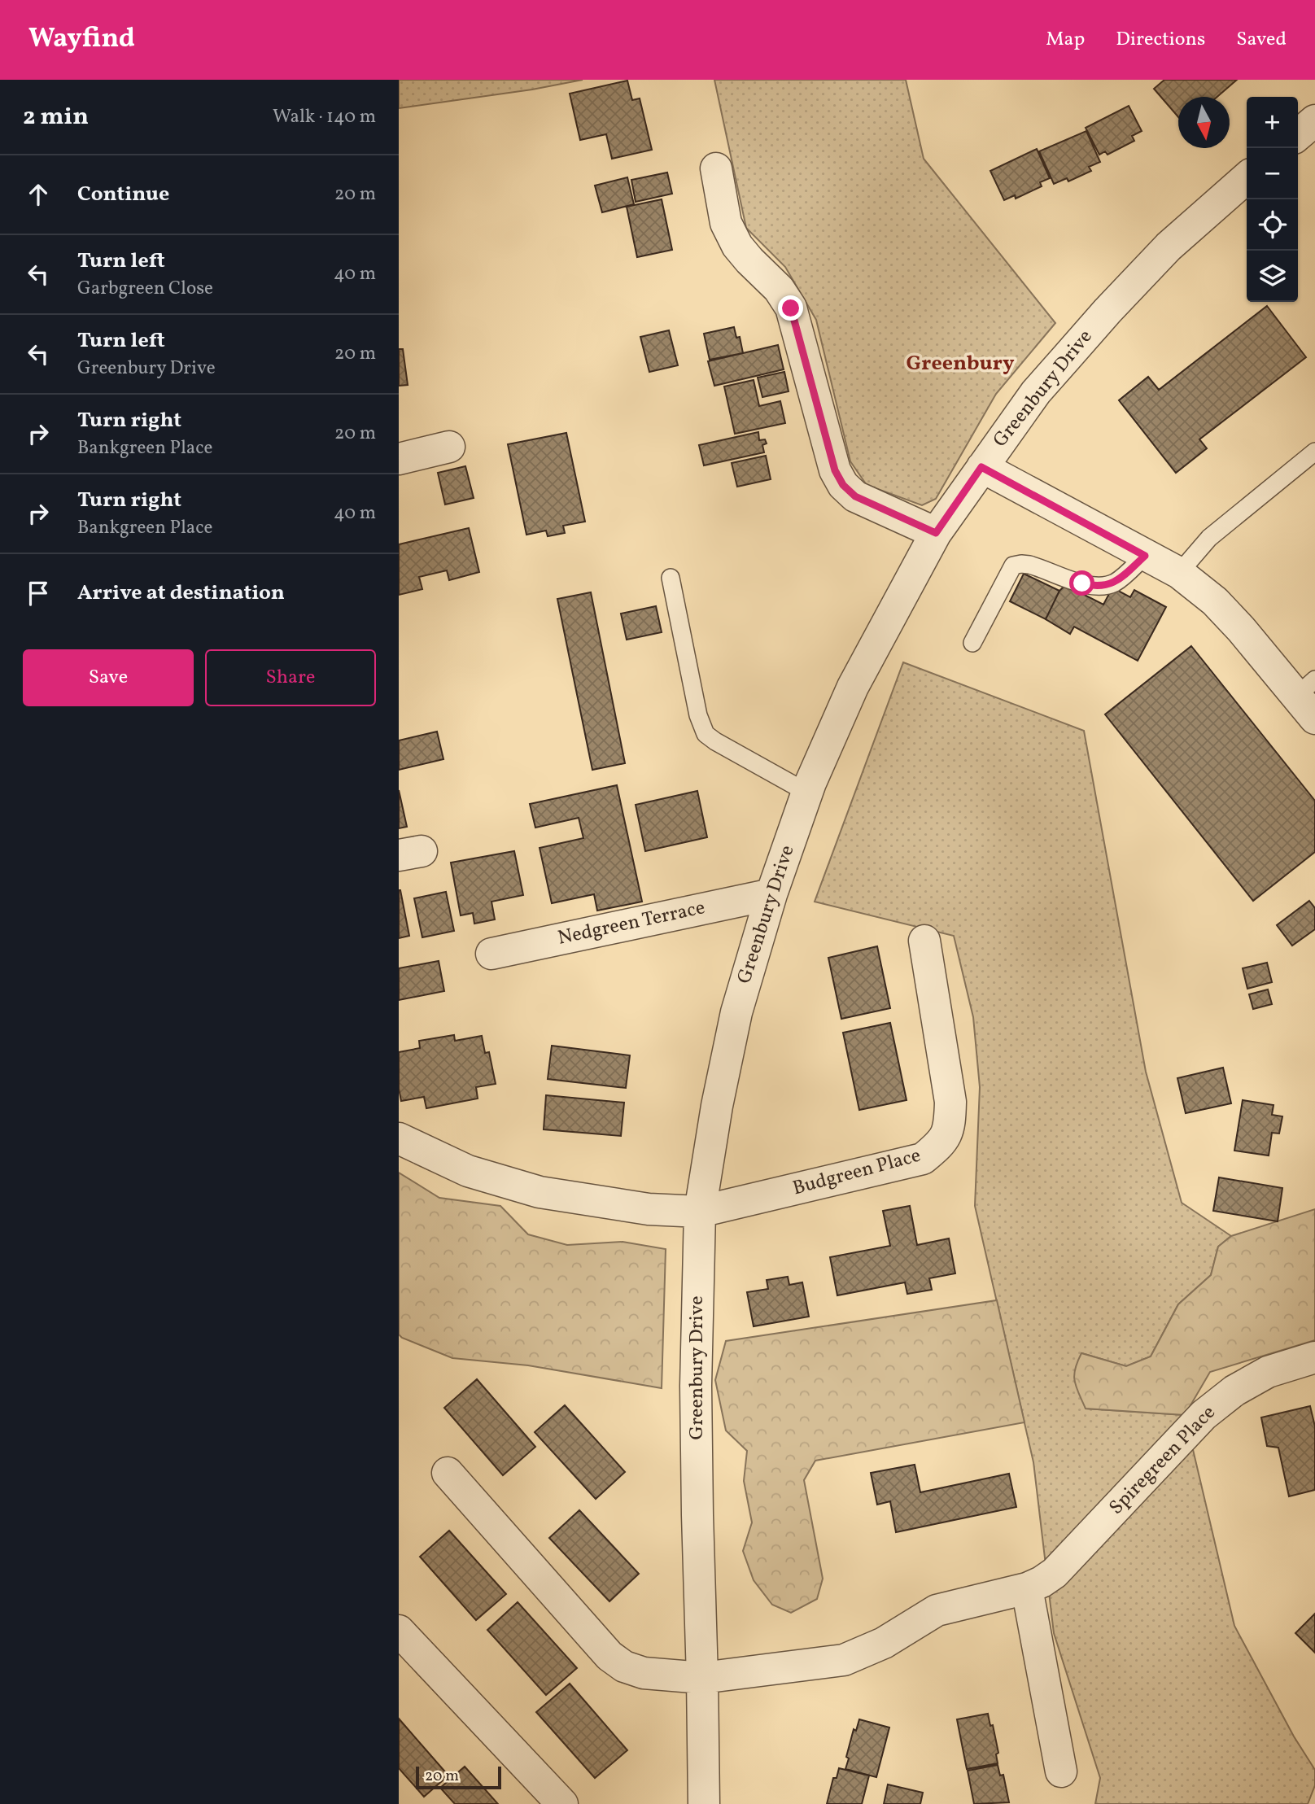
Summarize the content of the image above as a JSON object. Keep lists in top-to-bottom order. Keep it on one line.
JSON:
{"streets":{"street":["Greenbury Drive","Nedgreen Terrace","Budgreen Place","Spiregreen Place"]},"crossings":[["Greenbury Drive","Nedgreen Terrace"],["Greenbury Drive","Budgreen Place"],["Greenbury Drive","Spiregreen Place"]],"districts":["Greenbury"],"scale_bar":"20 m","north":"bottom","page":{"header":"Wayfind","nav":["Map","Directions","Saved"],"heading":["2 min","Walk · 140 m"],"map_buttons":["+","−"],"list":[["Continue","20 m"],["Turn left","Garbgreen Close","40 m"],["Turn left","Greenbury Drive","20 m"],["Turn right","Bankgreen Place","20 m"],["Turn right","Bankgreen Place","40 m"],"Arrive at destination"],"buttons":["Save","Share"],"scale":"20 m"}}
